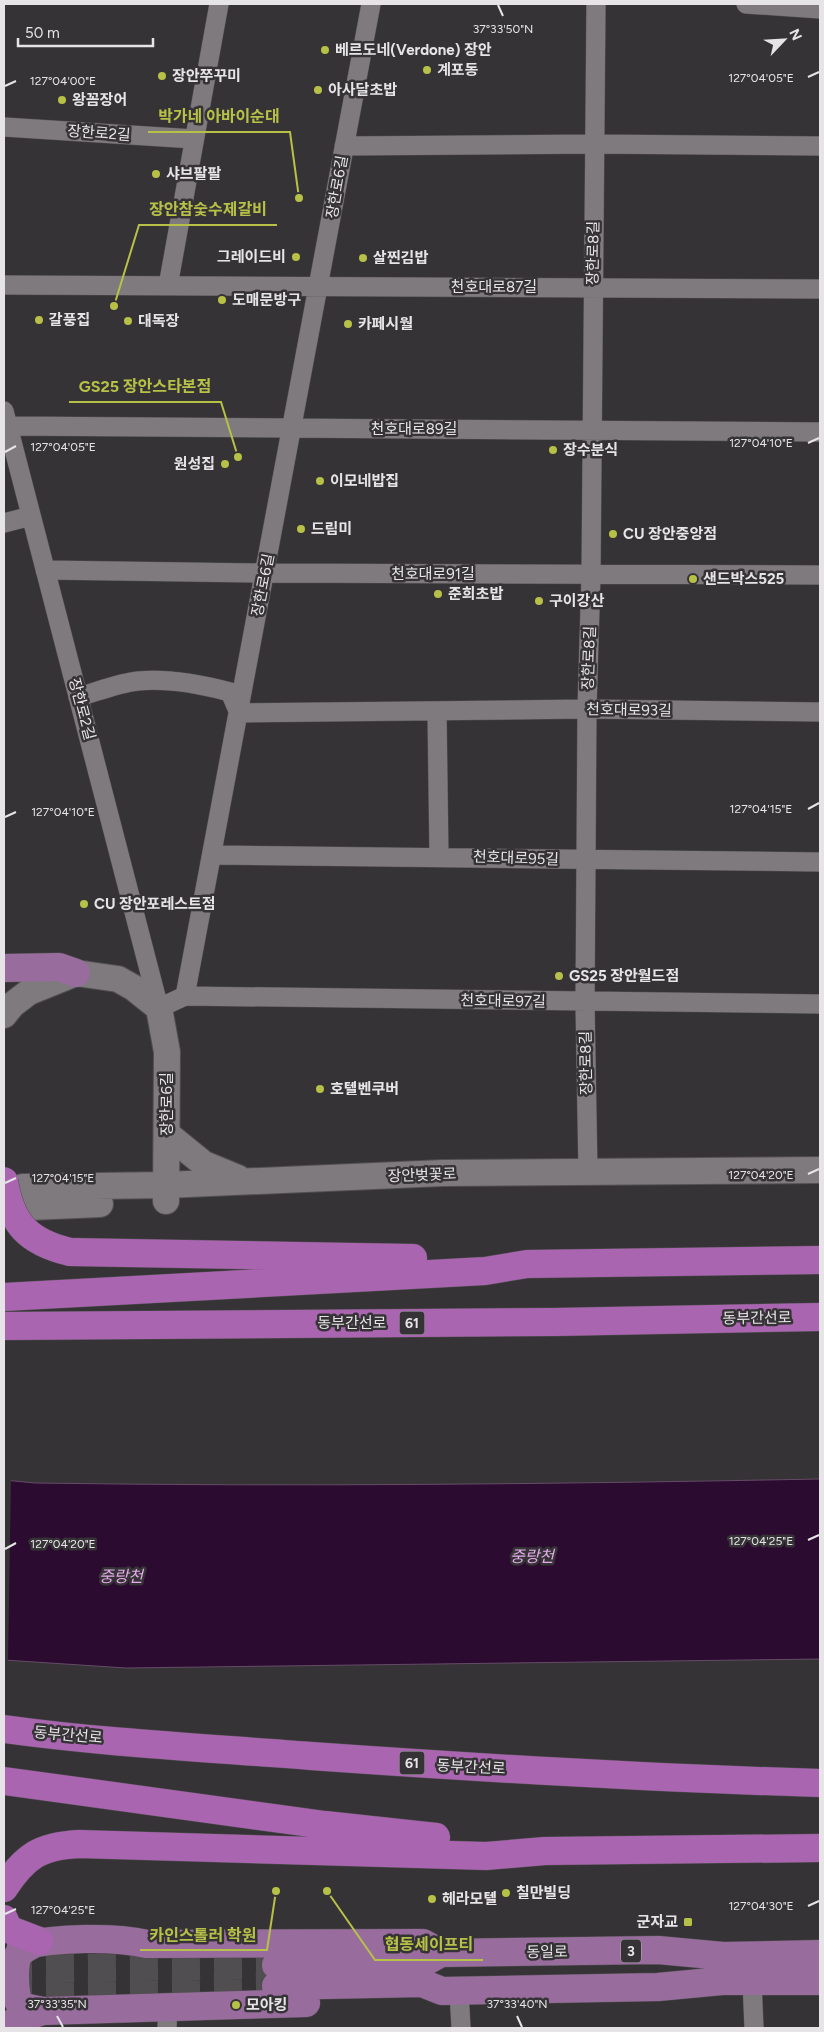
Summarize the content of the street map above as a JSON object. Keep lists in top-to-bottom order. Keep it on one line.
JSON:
{"streets":{"highway":["동부간선로","61"],"main road":["3","동일로"],"street":["장한로2길","장한로6길","장한로8길","천호대로87길","천호대로89길","천호대로91길","천호대로93길","천호대로95길","천호대로97길","장안벚꽃로"]},"crossings":[["장한로2길","장한로6길"],["장한로2길","천호대로89길"],["장한로2길","천호대로91길"],["장한로6길","장한로8길"],["장한로6길","천호대로87길"],["장한로6길","천호대로89길"],["장한로6길","천호대로91길"],["장한로6길","천호대로93길"],["장한로6길","천호대로95길"],["장한로6길","천호대로97길"],["장한로6길","장안벚꽃로"],["장한로8길","천호대로87길"],["장한로8길","천호대로89길"],["장한로8길","천호대로91길"],["장한로8길","천호대로93길"],["장한로8길","천호대로95길"],["장한로8길","천호대로97길"],["장한로8길","장안벚꽃로"]],"water":["중랑천"],"places":{"other":["베르도네(Verdone) 장안","계포동","장안쭈꾸미","아사달초밥","왕꼼장어","샤브팔팔","박가네 아바이순대","그레이드비","살찐김밥","도매문방구","장안참숯수제갈비","갈풍집","대독장","카페시월","장수분식","GS25 장안스타본점","원성집","이모네밥집","드림미","CU 장안중앙점","샌드박스525","준희초밥","구이강산","CU 장안포레스트점","GS25 장안월드점","호텔벤쿠버","카인스톨러 학원","협동세이프티","칠만빌딩","헤라모텔","모아킹"],"transit":["군자교"]},"scale_bar":"50 m","north":"top right","coordinates":["37°33'50\"N","127°04'05\"E","127°04'00\"E","127°04'10\"E","127°04'15\"E","127°04'20\"E","127°04'25\"E","127°04'30\"E","37°33'35\"N","37°33'40\"N"]}
